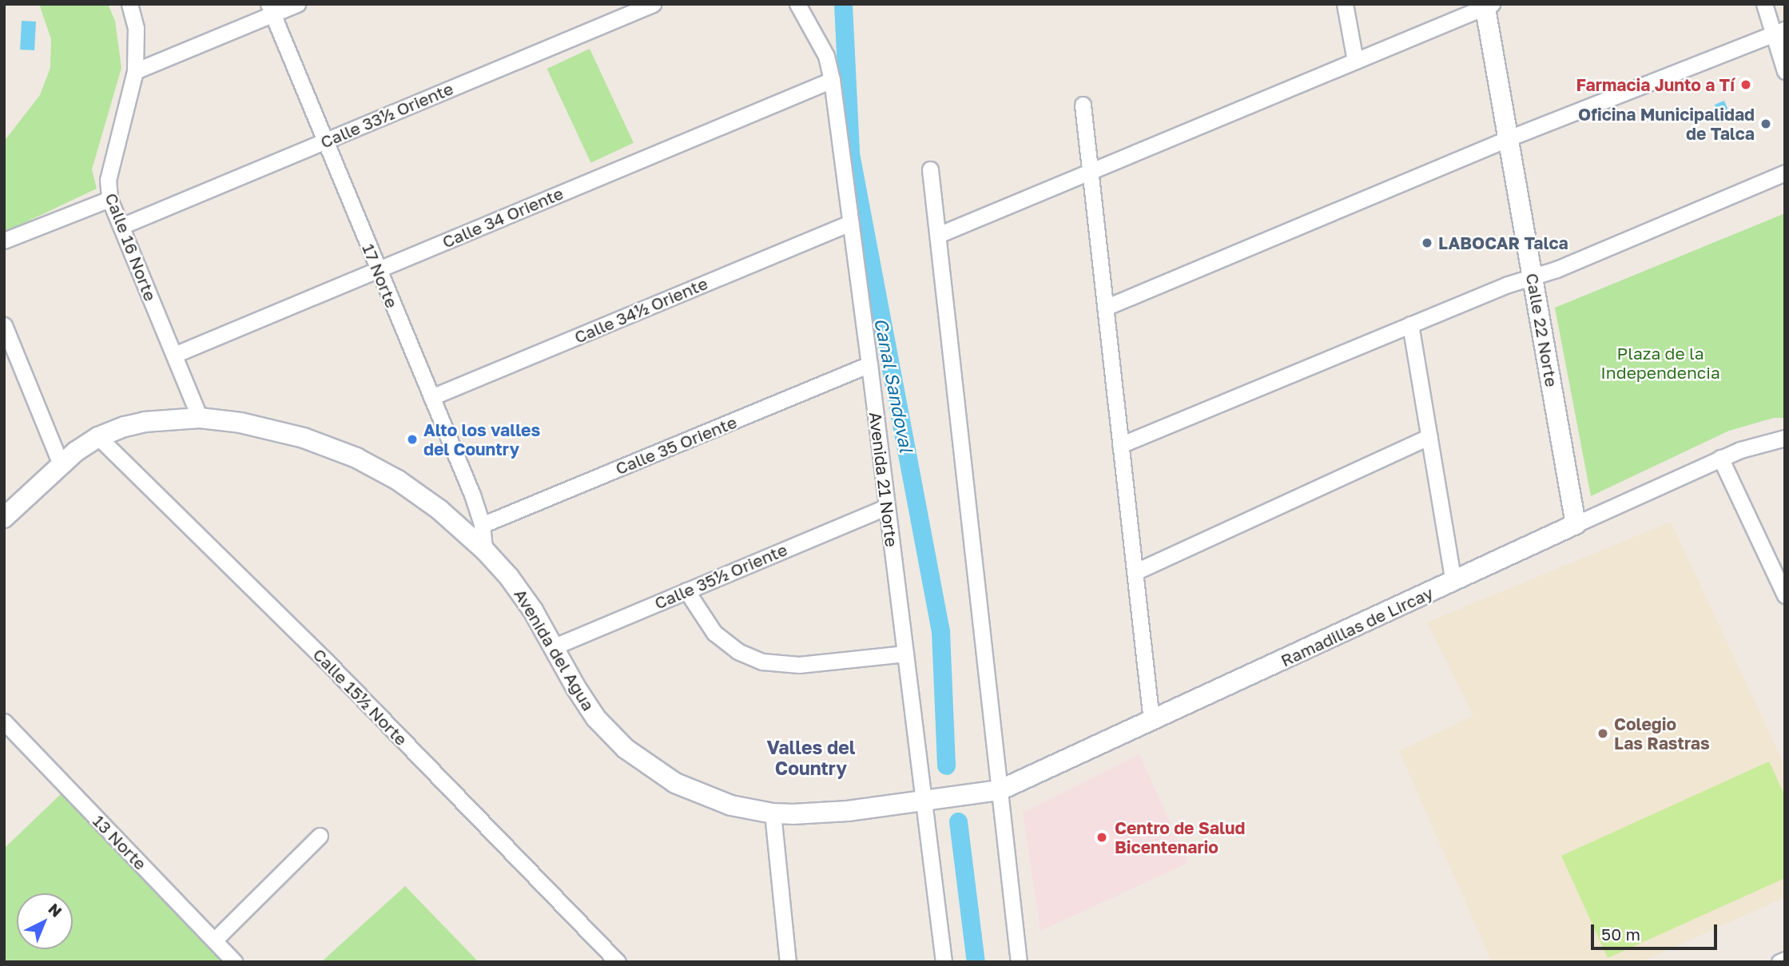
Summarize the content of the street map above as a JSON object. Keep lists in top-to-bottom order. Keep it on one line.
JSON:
{"streets":{"street":["Calle 33½ Oriente","Calle 34 Oriente","Calle 16 Norte","17 Norte","Calle 34½ Oriente","Calle 22 Norte","Calle 35 Oriente","Avenida 21 Norte","Calle 35½ Oriente","Ramadillas de Lircay","Avenida del Agua","Calle 15½ Norte","13 Norte"]},"crossings":[["Calle 33½ Oriente","Calle 16 Norte"],["Calle 33½ Oriente","17 Norte"],["Calle 34 Oriente","Calle 16 Norte"],["Calle 34 Oriente","17 Norte"],["Calle 34 Oriente","Avenida 21 Norte"],["Calle 16 Norte","Avenida del Agua"],["17 Norte","Calle 34½ Oriente"],["17 Norte","Calle 35 Oriente"],["17 Norte","Avenida del Agua"],["Calle 34½ Oriente","Avenida 21 Norte"],["Calle 22 Norte","Ramadillas de Lircay"],["Calle 35 Oriente","Avenida 21 Norte"],["Avenida 21 Norte","Calle 35½ Oriente"],["Avenida 21 Norte","Ramadillas de Lircay"],["Avenida 21 Norte","Avenida del Agua"],["Calle 35½ Oriente","Avenida del Agua"],["Ramadillas de Lircay","Avenida del Agua"],["Avenida del Agua","Calle 15½ Norte"]],"districts":["Valles del Country"],"water":["Canal Sandoval"],"parks":["Plaza de la Independencia"],"places":["Farmacia Junto a Tí","Oficina Municipalidad de Talca","LABOCAR Talca","Alto los valles del Country","Colegio Las Rastras","Centro de Salud Bicentenario"],"scale_bar":"50 m","north":"top right"}
